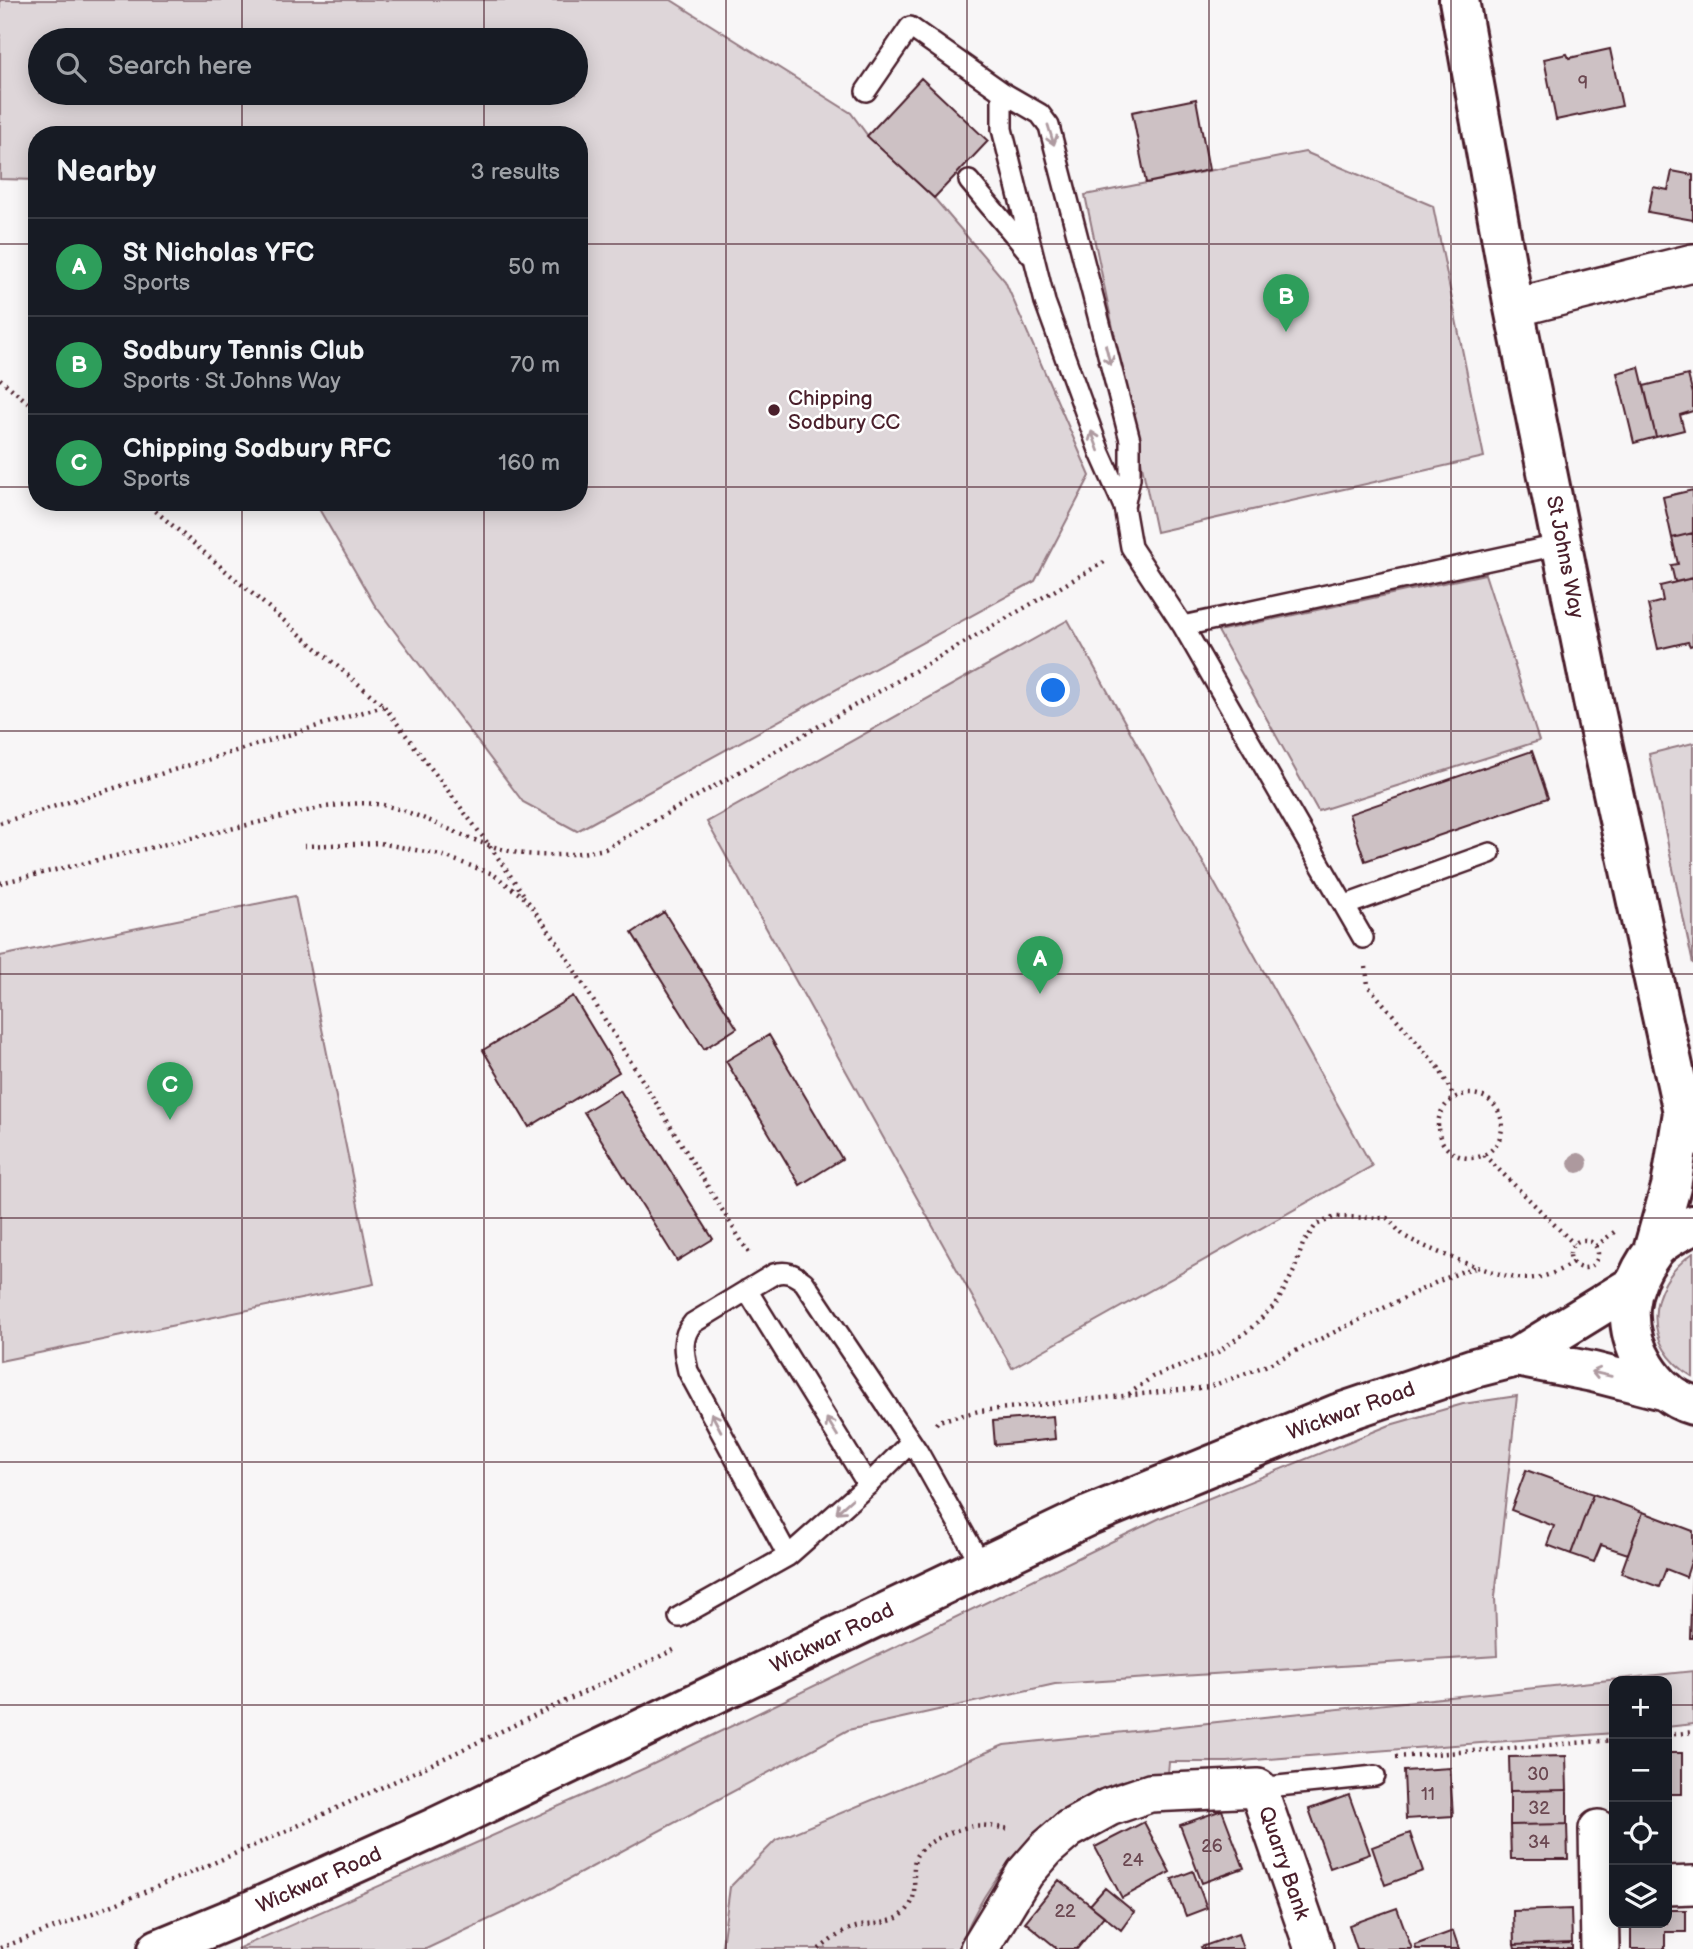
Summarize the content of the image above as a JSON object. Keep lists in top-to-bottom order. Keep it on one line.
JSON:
{"streets":{"main road":["St Johns Way","Wickwar Road"],"street":["Quarry Bank"]},"crossings":[["St Johns Way","Wickwar Road"]],"places":["Chipping Sodbury CC"],"house_numbers":["9","30","11","32","34","26","24","22"],"page":{"search":"Search here","heading":["Nearby","3 results"],"list":[{"mark":"A","name":"St Nicholas YFC","note":"Sports","value":"50 m"},{"mark":"B","name":"Sodbury Tennis Club","note":"Sports · St Johns Way","value":"70 m"},{"mark":"C","name":"Chipping Sodbury RFC","note":"Sports","value":"160 m"}],"pins":["B","A","C"],"map_buttons":["+","−"]}}
